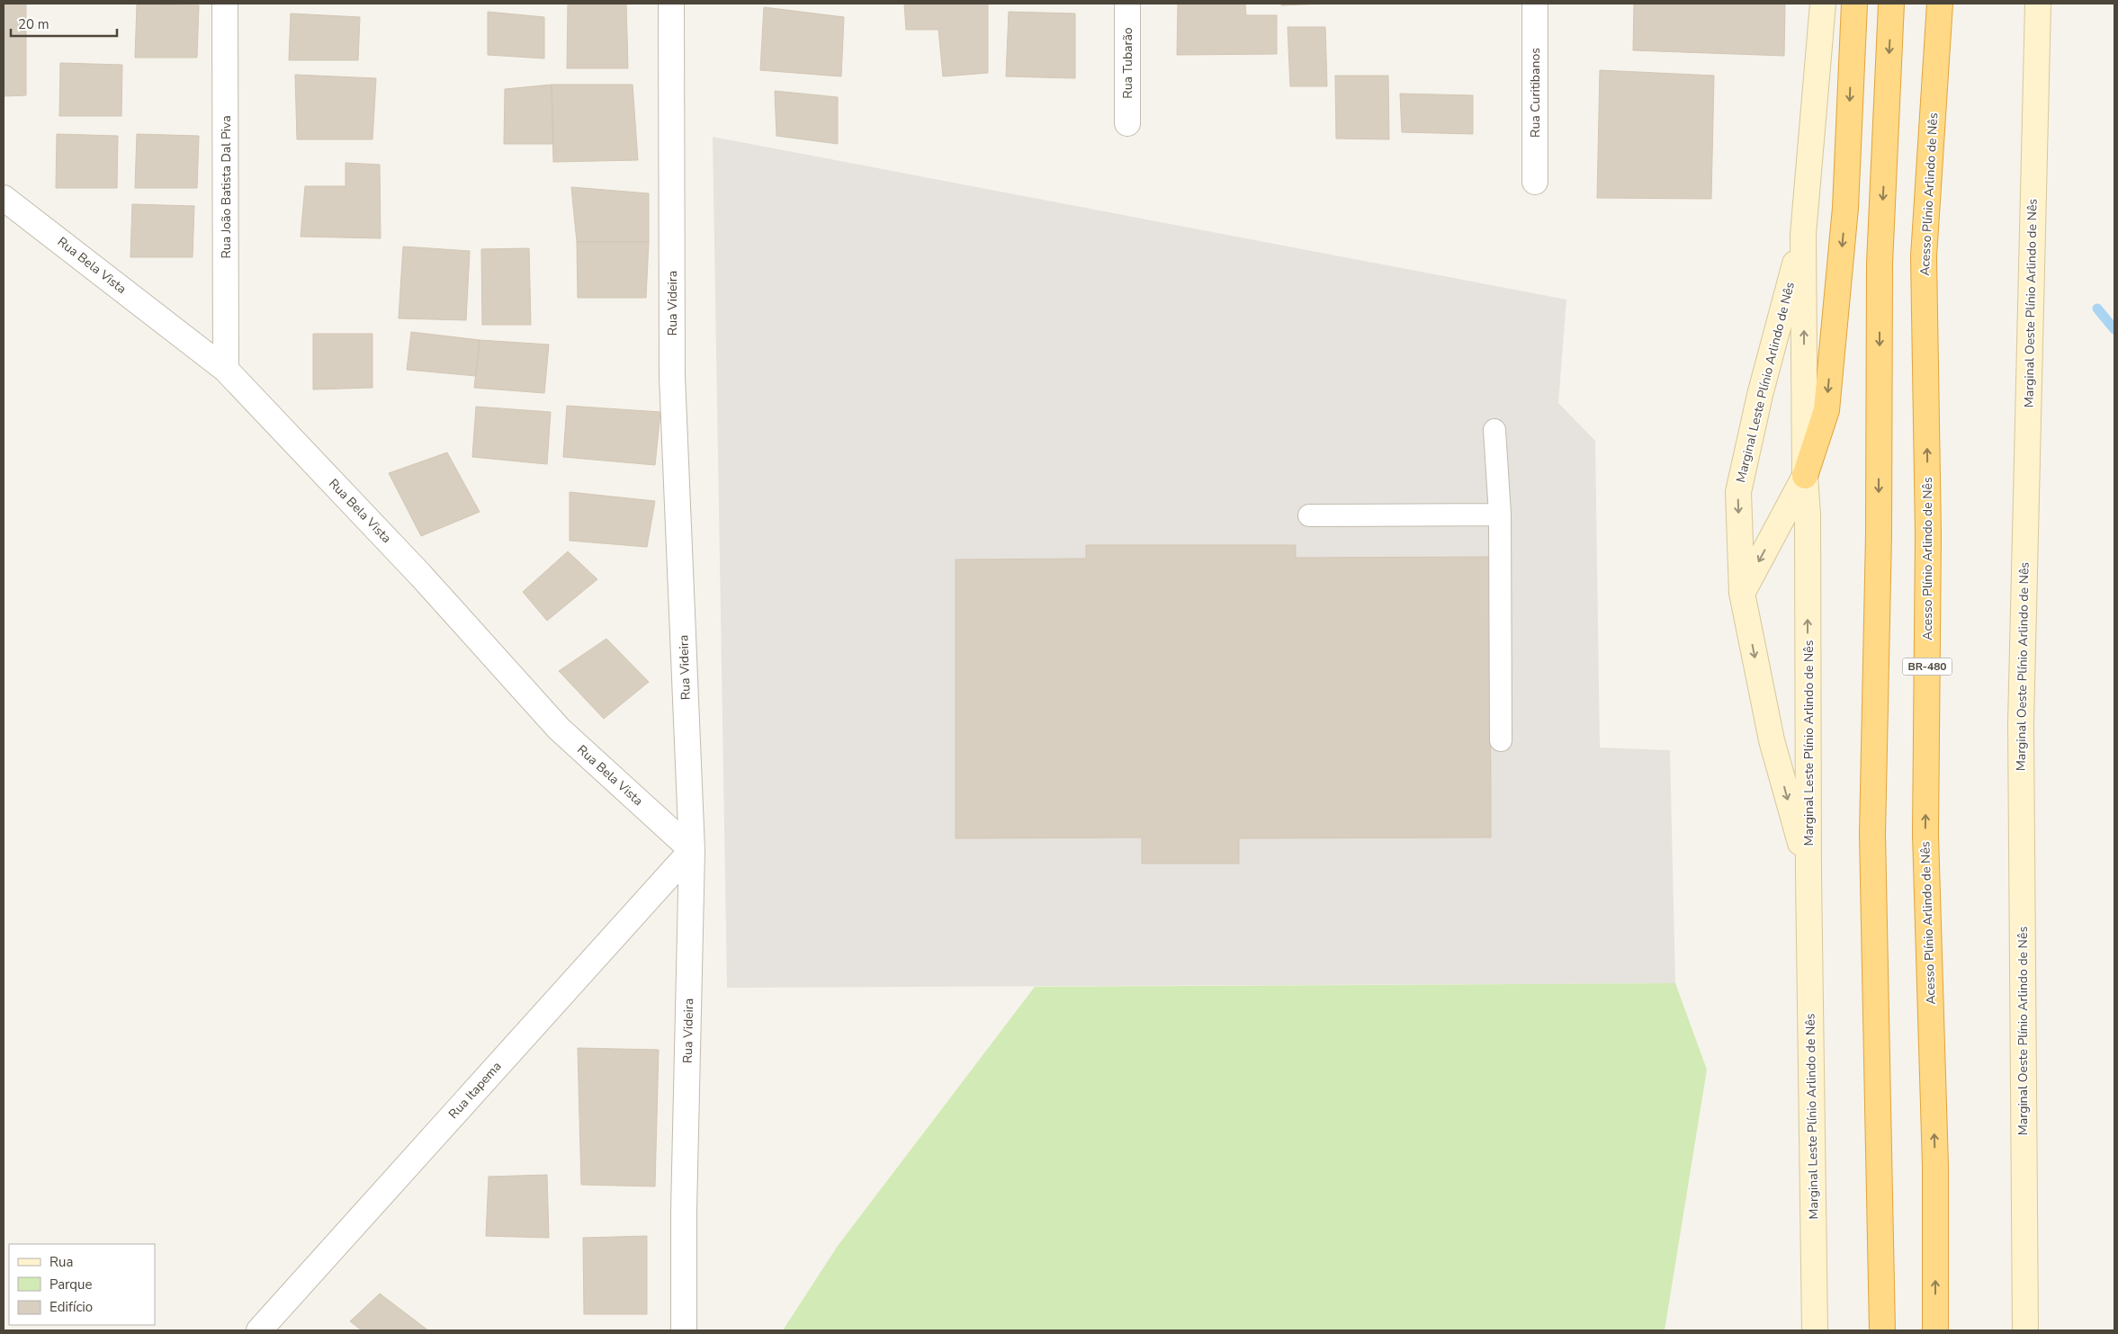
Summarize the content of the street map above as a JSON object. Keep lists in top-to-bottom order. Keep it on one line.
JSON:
{"streets":{"highway":["Acesso Plínio Arlindo de Nês","BR-480"],"main road":["Marginal Oeste Plínio Arlindo de Nês","Marginal Leste Plínio Arlindo de Nês"],"street":["Rua Tubarão","Rua Curitibanos","Rua João Batista Dal Piva","Rua Bela Vista","Rua Videira","Rua Itapema"]},"crossings":[["Rua João Batista Dal Piva","Rua Bela Vista"],["Rua Bela Vista","Rua Videira"],["Rua Bela Vista","Rua Itapema"],["Rua Videira","Rua Itapema"]],"legend":["Rua","Parque","Edifício"],"scale_bar":"20 m"}
